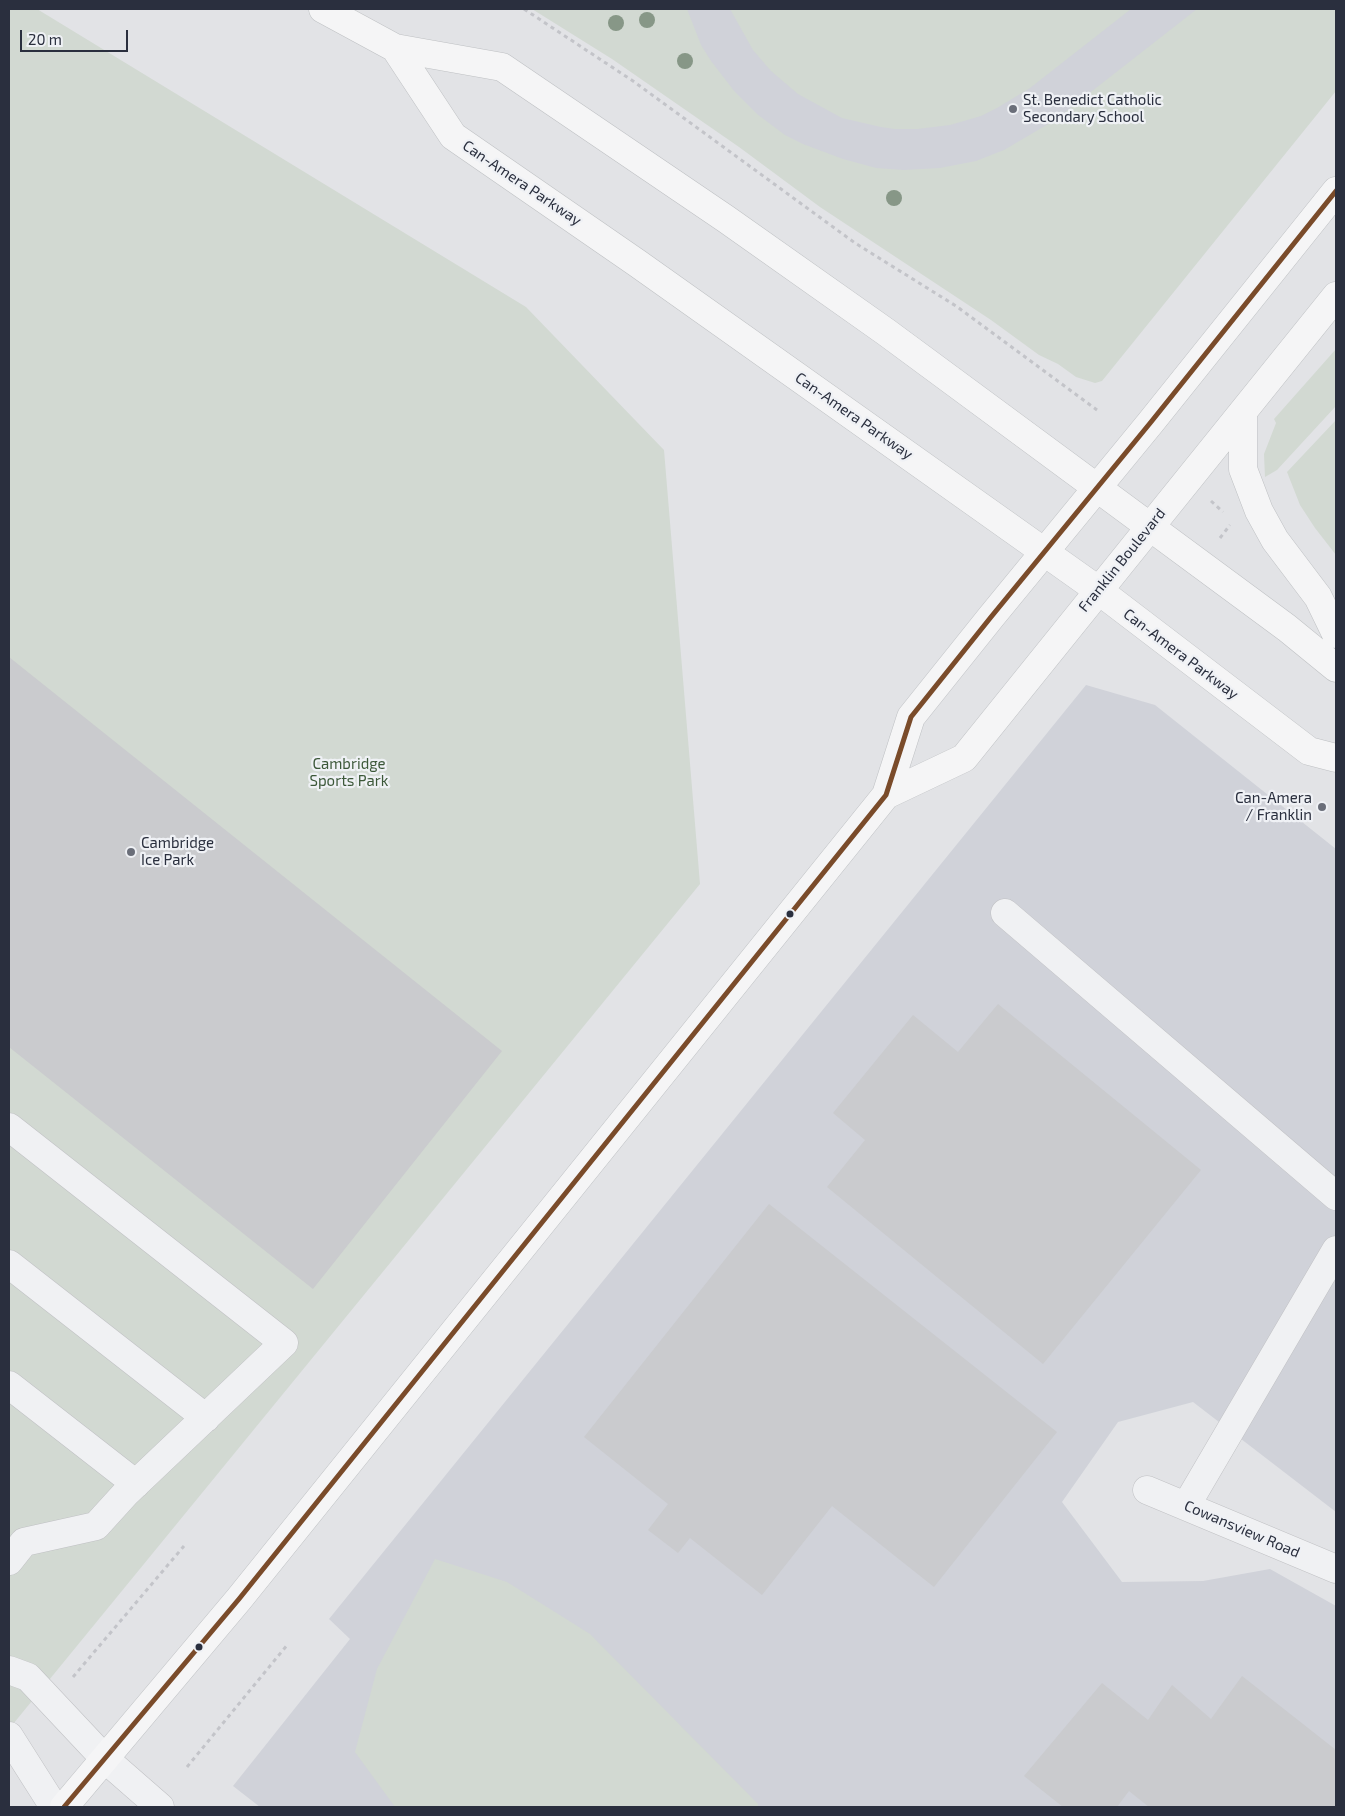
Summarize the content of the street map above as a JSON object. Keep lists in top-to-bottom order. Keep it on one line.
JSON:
{"streets":{"main road":["Can-Amera Parkway","Franklin Boulevard"],"street":["Cowansview Road"]},"crossings":[["Can-Amera Parkway","Franklin Boulevard"]],"parks":["Cambridge Sports Park"],"places":["St. Benedict Catholic Secondary School","Can-Amera / Franklin","Cambridge Ice Park"],"scale_bar":"20 m"}
